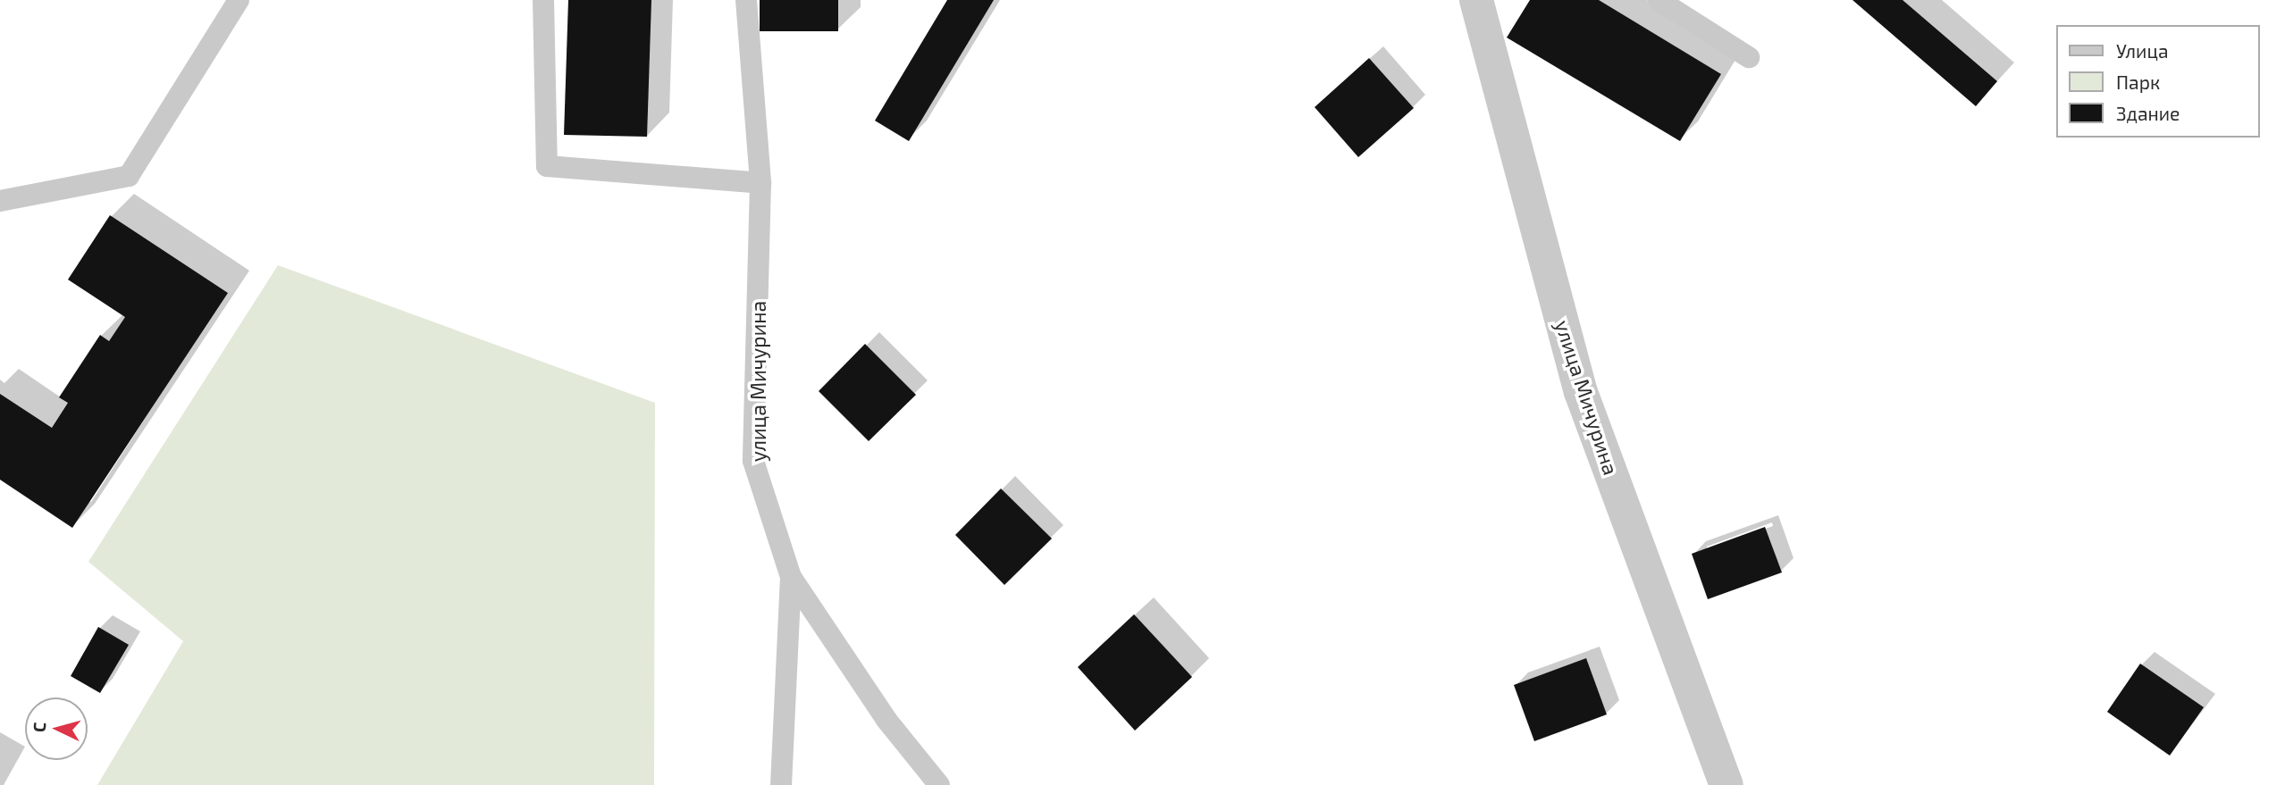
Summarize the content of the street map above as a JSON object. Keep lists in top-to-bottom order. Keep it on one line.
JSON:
{"streets":{"street":["улица Мичурина"]},"legend":["Улица","Парк","Здание"],"north":"left"}
